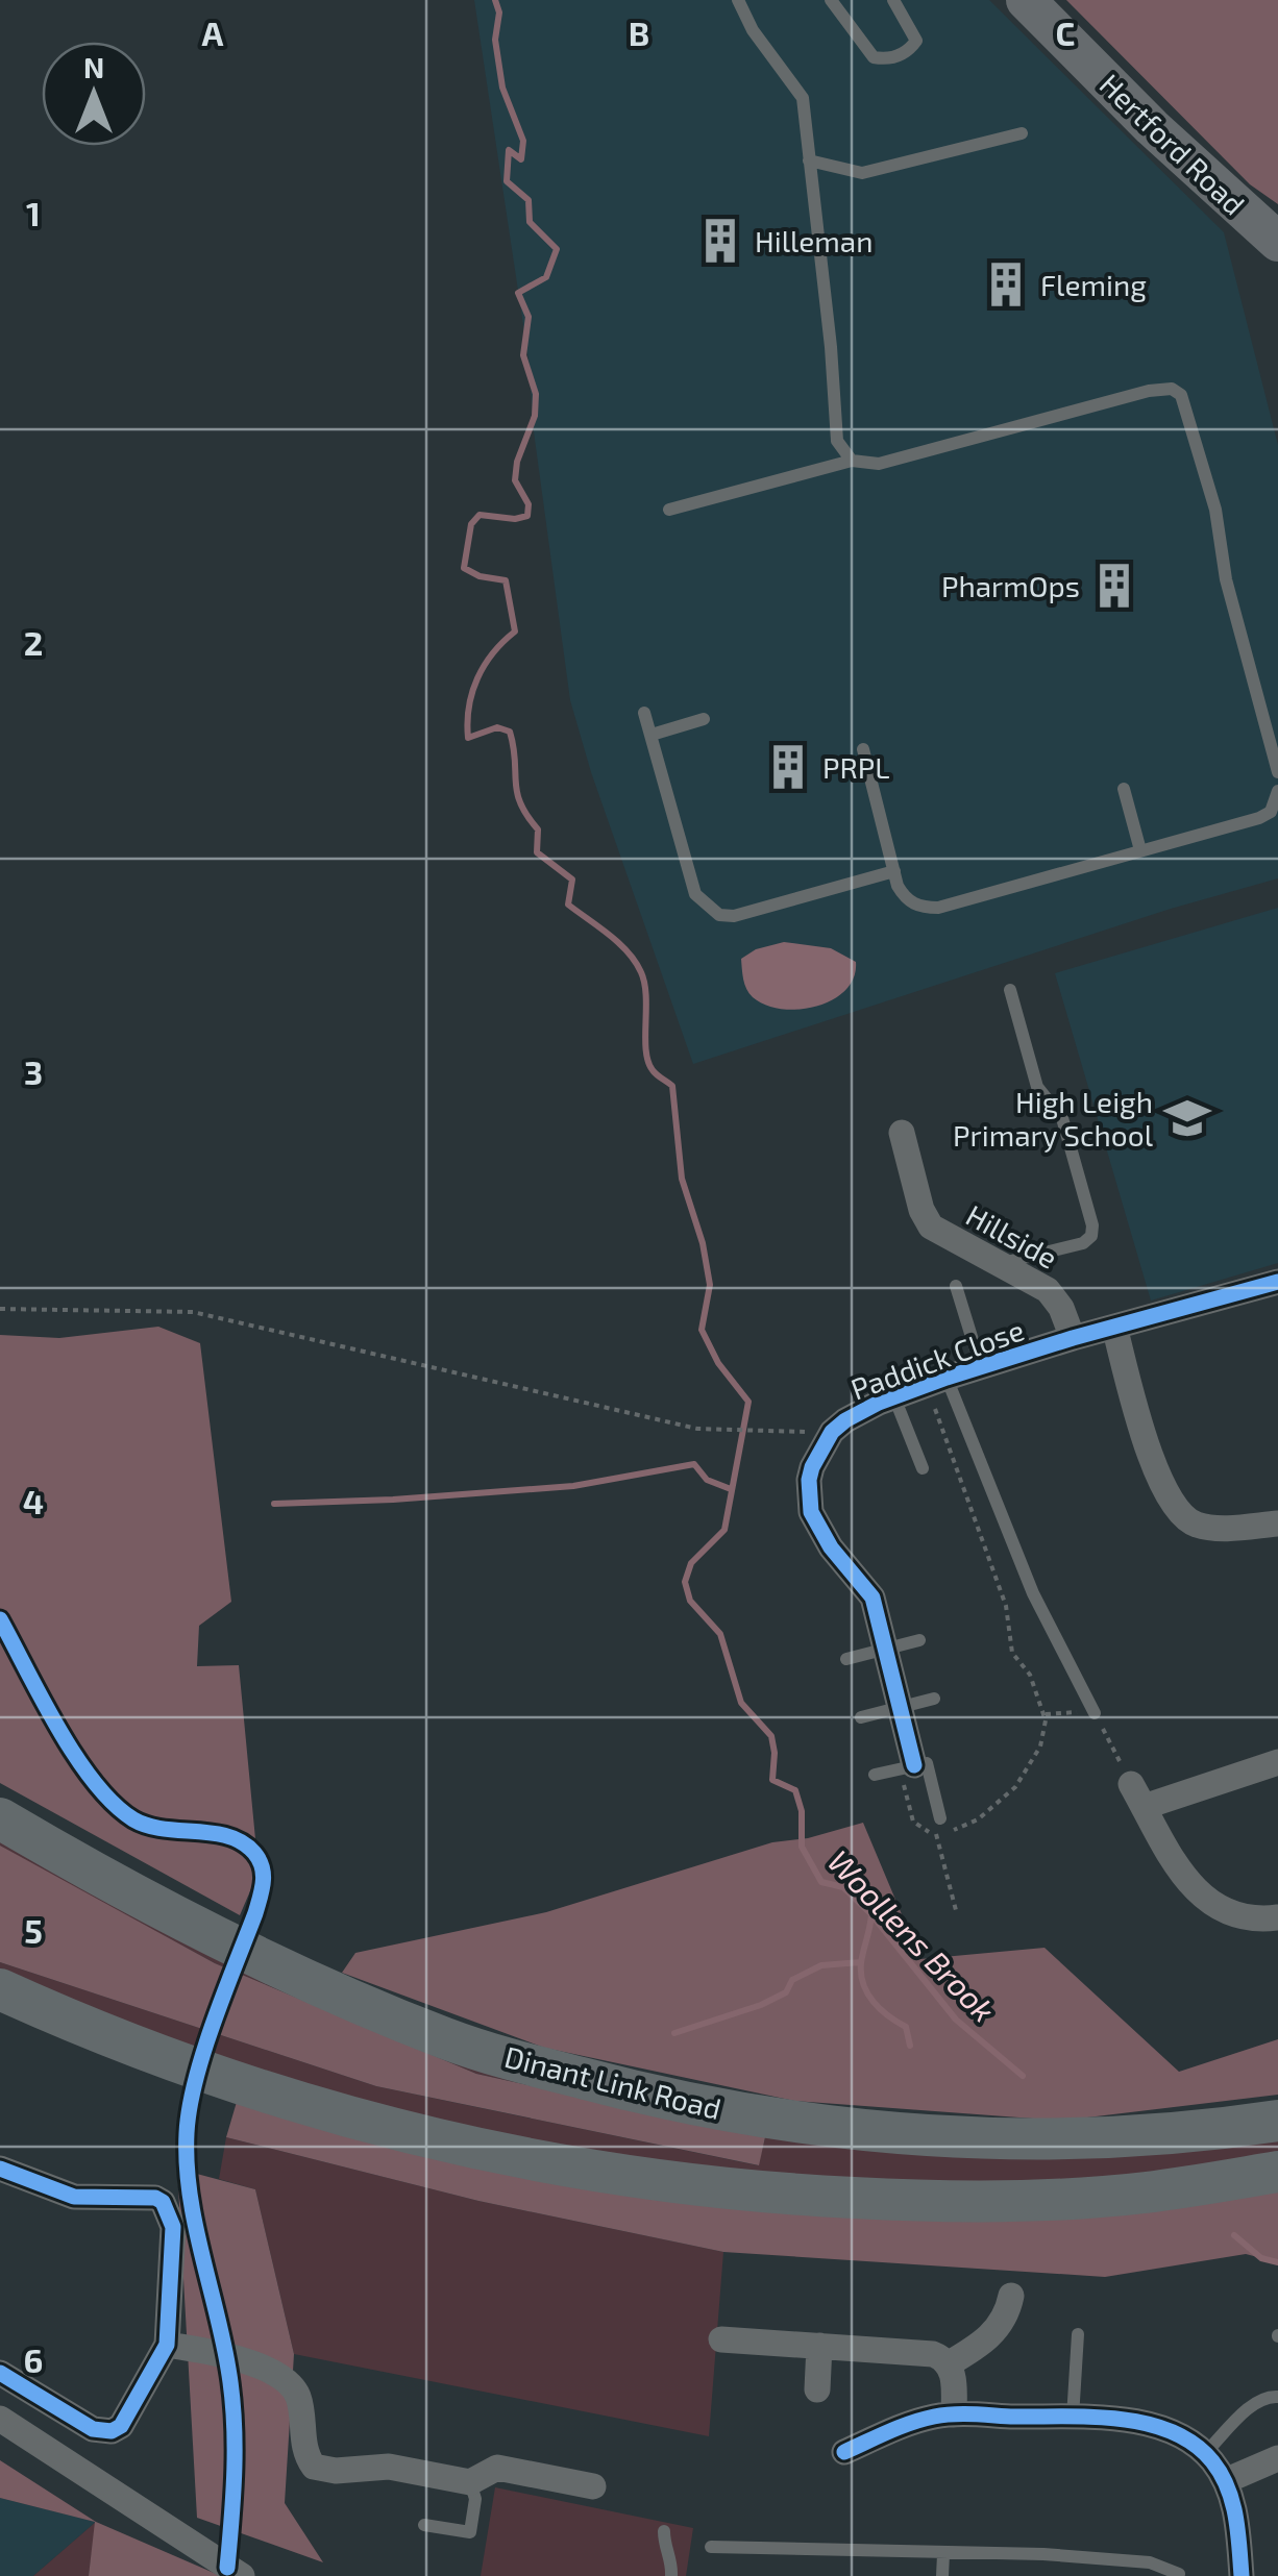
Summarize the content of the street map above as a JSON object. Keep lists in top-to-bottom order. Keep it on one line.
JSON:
{"streets":{"main road":["Hertford Road","Dinant Link Road"],"street":["Hillside","Paddick Close"]},"crossings":[["Hillside","Paddick Close"]],"water":["Woollens Brook"],"places":{"building":["Hilleman","Fleming","PharmOps","PRPL"],"school or university":["High Leigh Primary School"]},"north":"top","grid":{"columns":["A","B","C"],"rows":["1","2","3","4","5","6"]}}
